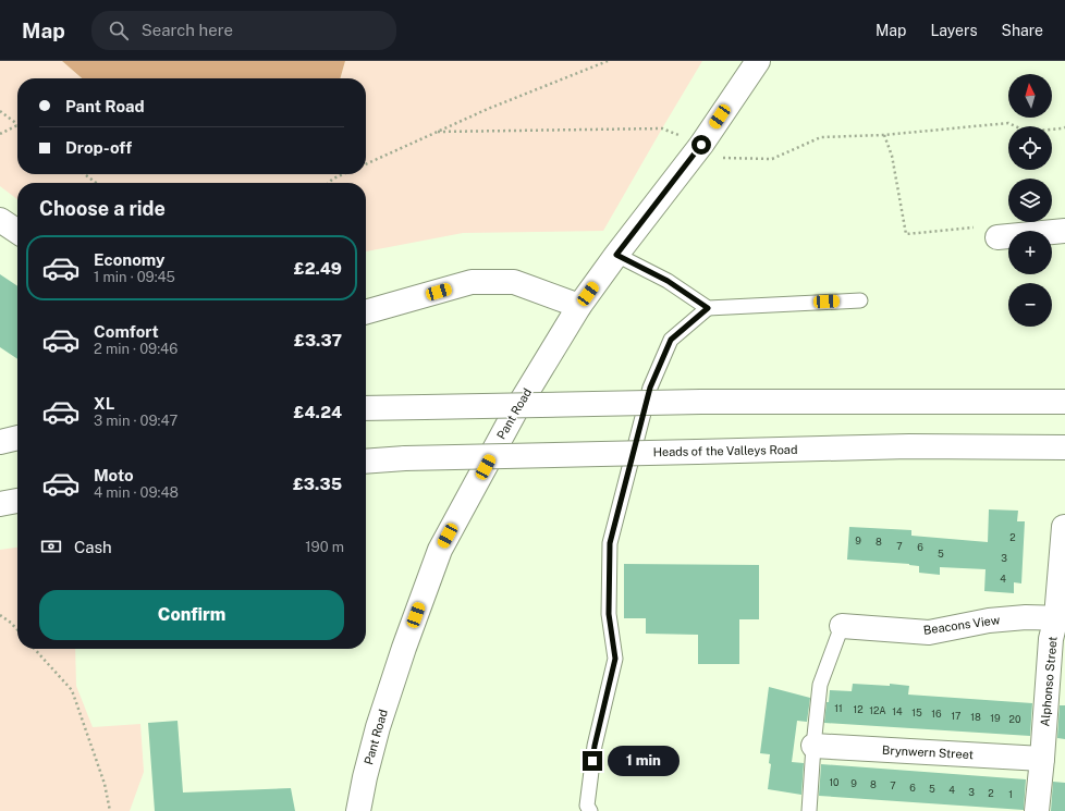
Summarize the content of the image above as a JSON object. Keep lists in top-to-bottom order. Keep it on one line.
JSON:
{"streets":{"main road":["Pant Road","Heads of the Valleys Road","Beacons View","Alphonso Street","Brynwern Street"]},"crossings":[["Beacons View","Alphonso Street"],["Alphonso Street","Brynwern Street"]],"house_numbers":["2","9","8","7","6","5","3","4","11","12","12A","14","15","16","17","18","19","20","10","9","8","7","6","5","4","3","2","1"],"north":"top","page":{"header":"Map","search":"Search here","nav":["Map","Layers","Share"],"map_buttons":["+","−"],"banner":["Pant Road","Drop-off"],"heading":"Choose a ride","list":[{"name":"Economy","note":"1 min · 09:45","value":"£2.49"},{"name":"Comfort","note":"2 min · 09:46","value":"£3.37"},{"name":"XL","note":"3 min · 09:47","value":"£4.24"},{"name":"Moto","note":"4 min · 09:48","value":"£3.35"}],"pay":["Cash","190 m"],"buttons":"Confirm","bubble":"1 min"}}
